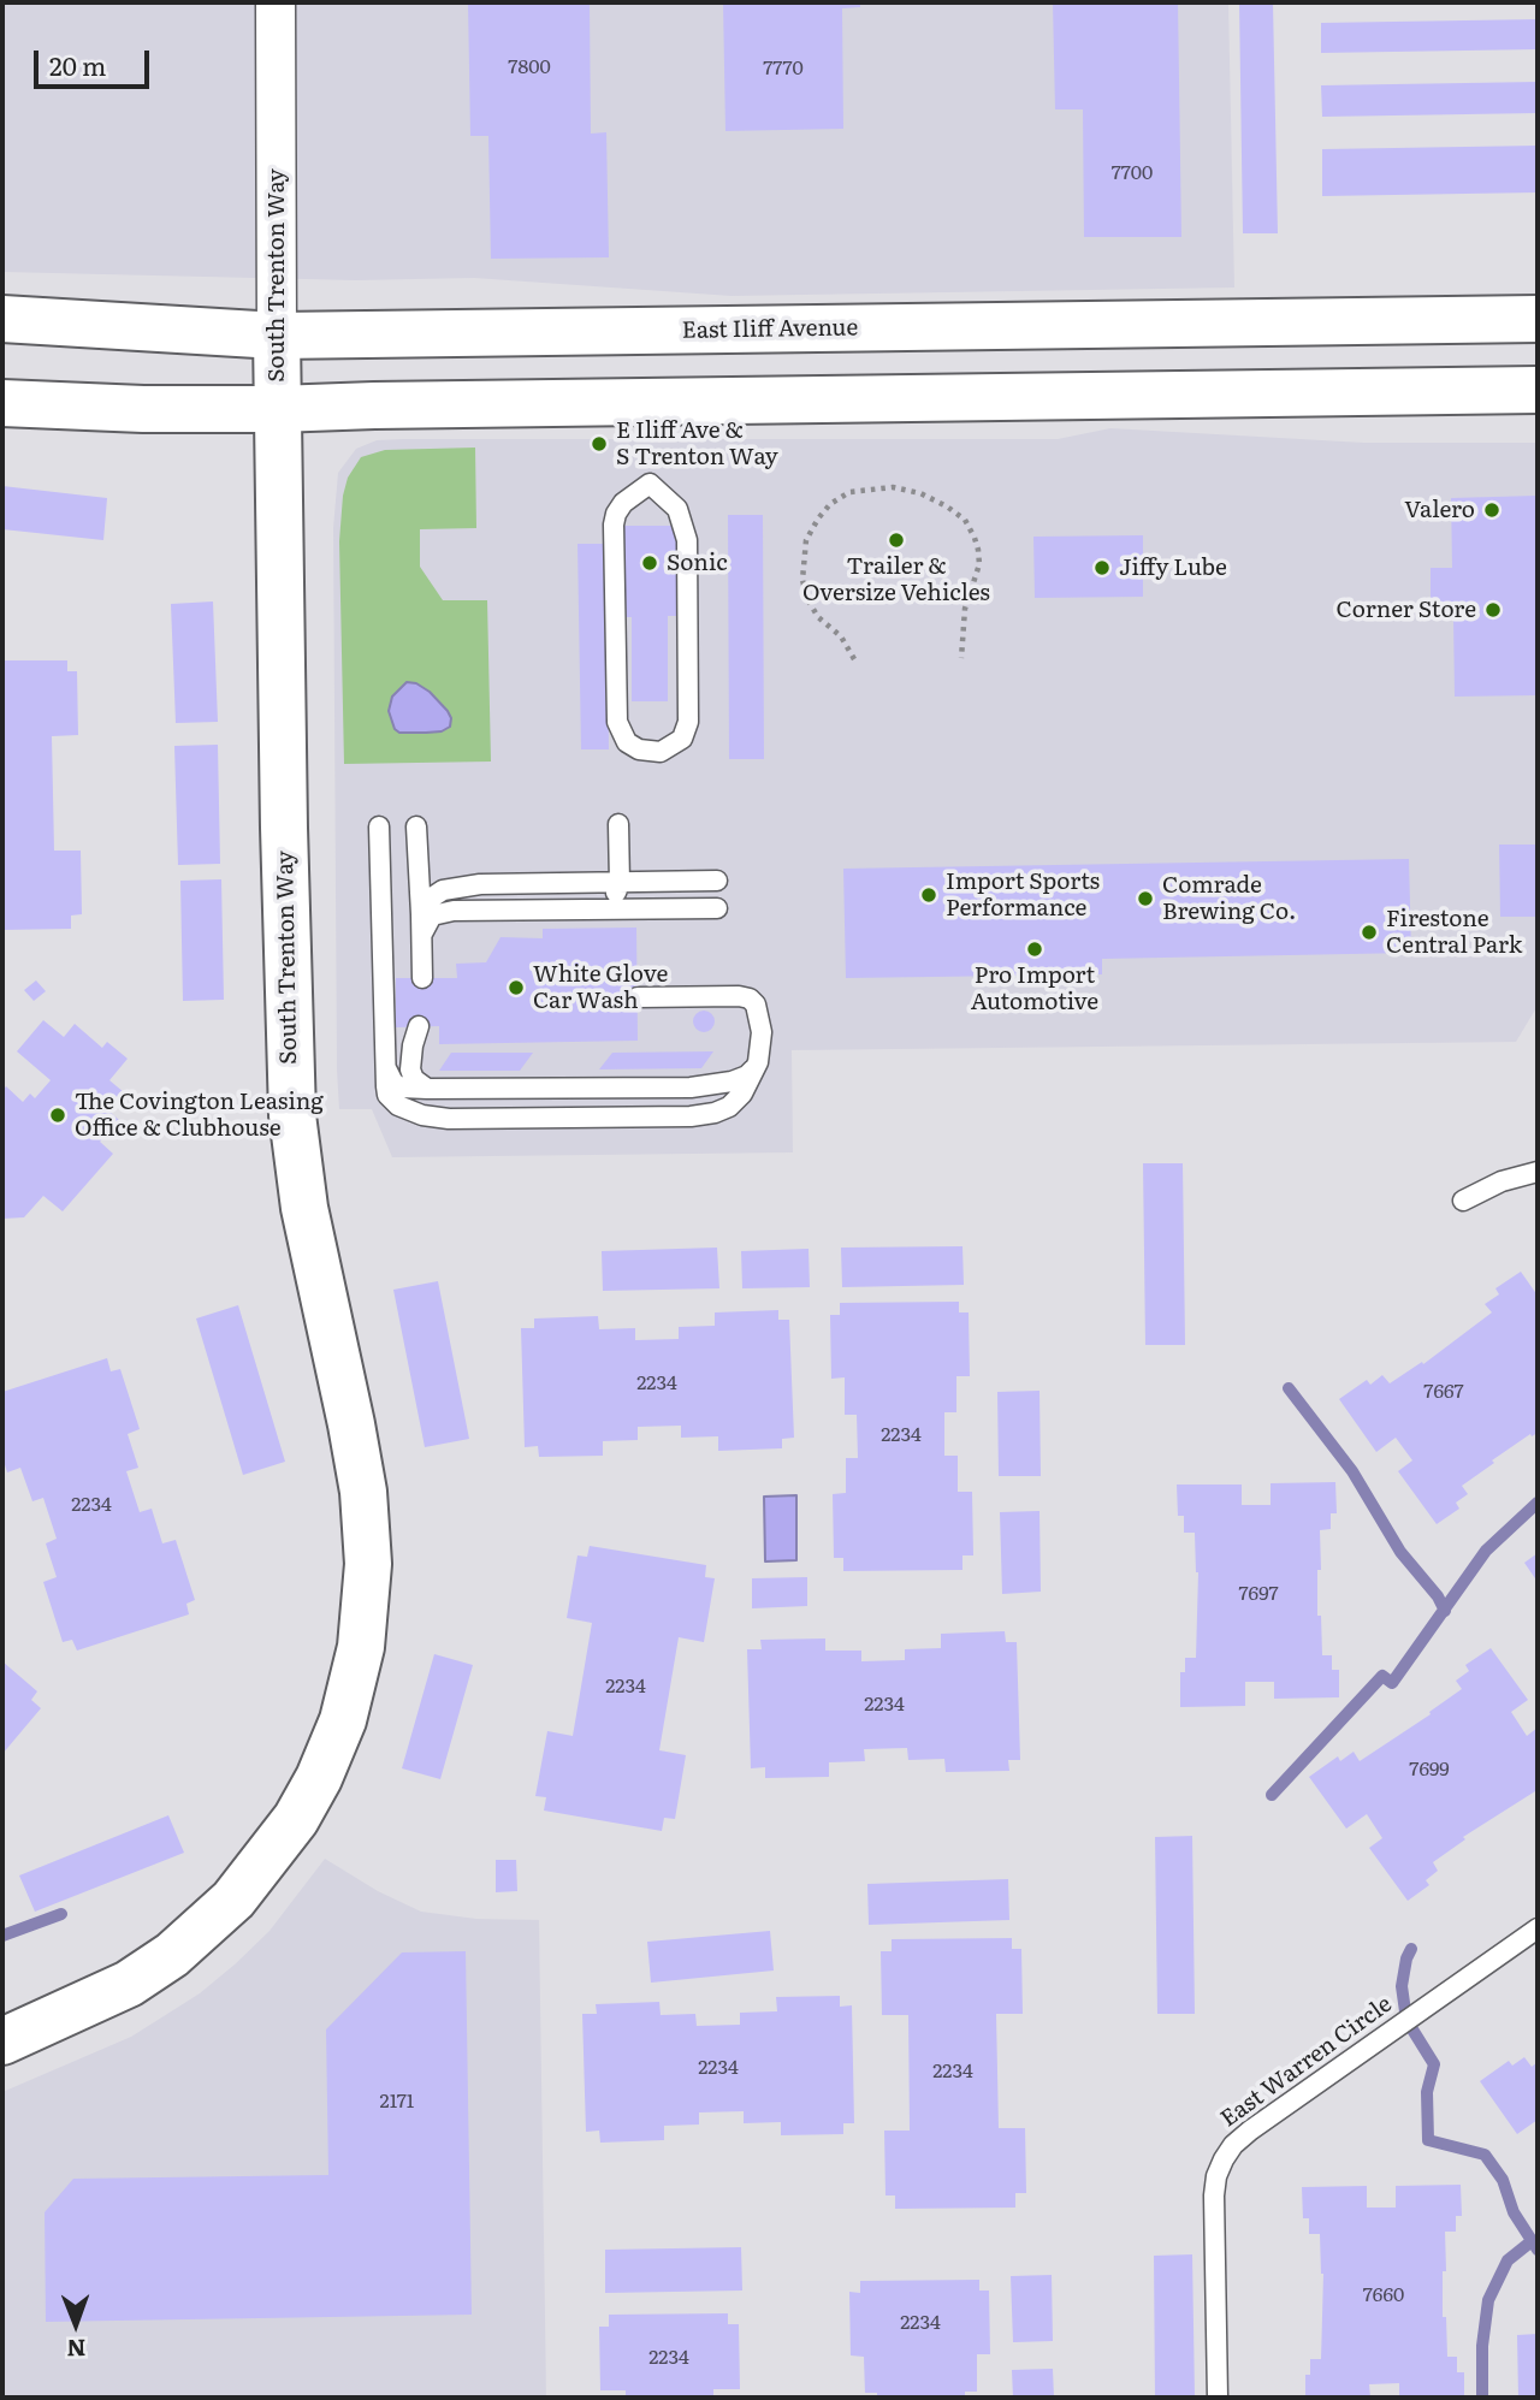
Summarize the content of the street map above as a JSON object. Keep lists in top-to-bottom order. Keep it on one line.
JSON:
{"streets":{"main road":["South Trenton Way","East Iliff Avenue"],"lane":["East Warren Circle"]},"crossings":[["South Trenton Way","East Iliff Avenue"]],"places":["E Iliff Ave & S Trenton Way","Valero","Trailer & Oversize Vehicles","Sonic","Jiffy Lube","Corner Store","Import Sports Performance","Comrade Brewing Co.","Firestone Central Park","Pro Import Automotive","White Glove Car Wash","The Covington Leasing Office & Clubhouse"],"house_numbers":["7800","7770","7700","2234","7667","2234","2234","7697","2234","2234","7699","2234","2234","2171","7660","2234","2234"],"scale_bar":"20 m","north":"bottom"}
